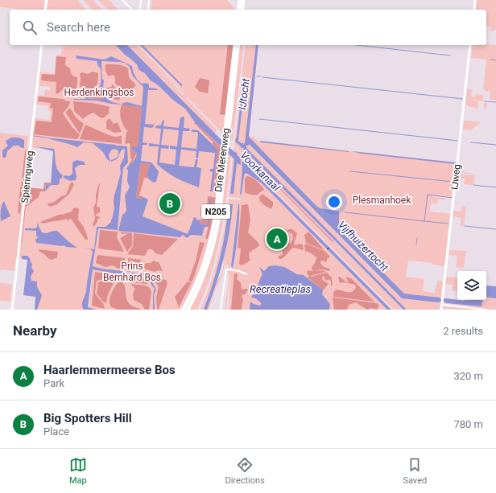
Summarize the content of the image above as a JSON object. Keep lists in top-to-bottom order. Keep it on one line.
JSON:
{"streets":{"highway":["Drie Merenweg","N205"],"street":["Spieringweg","IJweg"]},"water":["IJtocht","Voorkanaal","Vijfhuizertocht","Recreatieplas"],"parks":["Herdenkingsbos","Plesmanhoek","Prins Bernhard Bos"],"page":{"search":"Search here","pins":["B","A"],"heading":["Nearby","2 results"],"list":[{"mark":"A","name":"Haarlemmermeerse Bos","note":"Park","value":"320 m"},{"mark":"B","name":"Big Spotters Hill","note":"Place","value":"780 m"}],"nav":["Map","Directions","Saved"]}}
